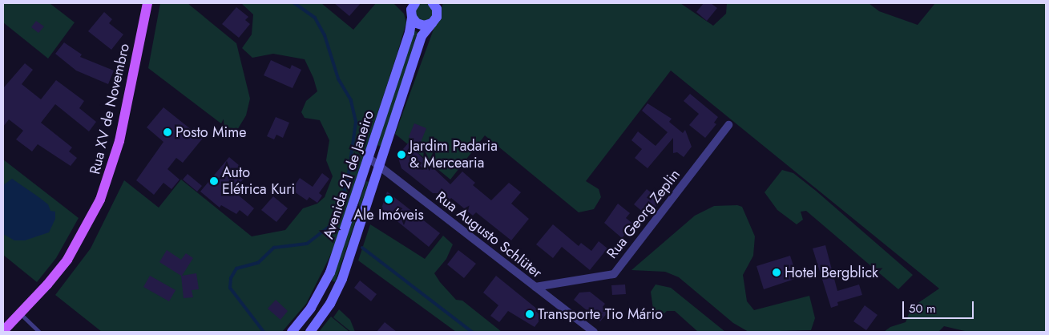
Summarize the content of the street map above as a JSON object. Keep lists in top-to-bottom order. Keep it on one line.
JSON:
{"streets":{"main road":["Rua XV de Novembro","Avenida 21 de Janeiro"],"street":["Rua Georg Zeplin","Rua Augusto Schlüter"]},"crossings":[["Avenida 21 de Janeiro","Rua Augusto Schlüter"],["Rua Georg Zeplin","Rua Augusto Schlüter"]],"places":["Posto Mime","Jardim Padaria & Mercearia","Auto Elétrica Kuri","Ale Imóveis","Hotel Bergblick","Transporte Tio Mário"],"scale_bar":"50 m"}
